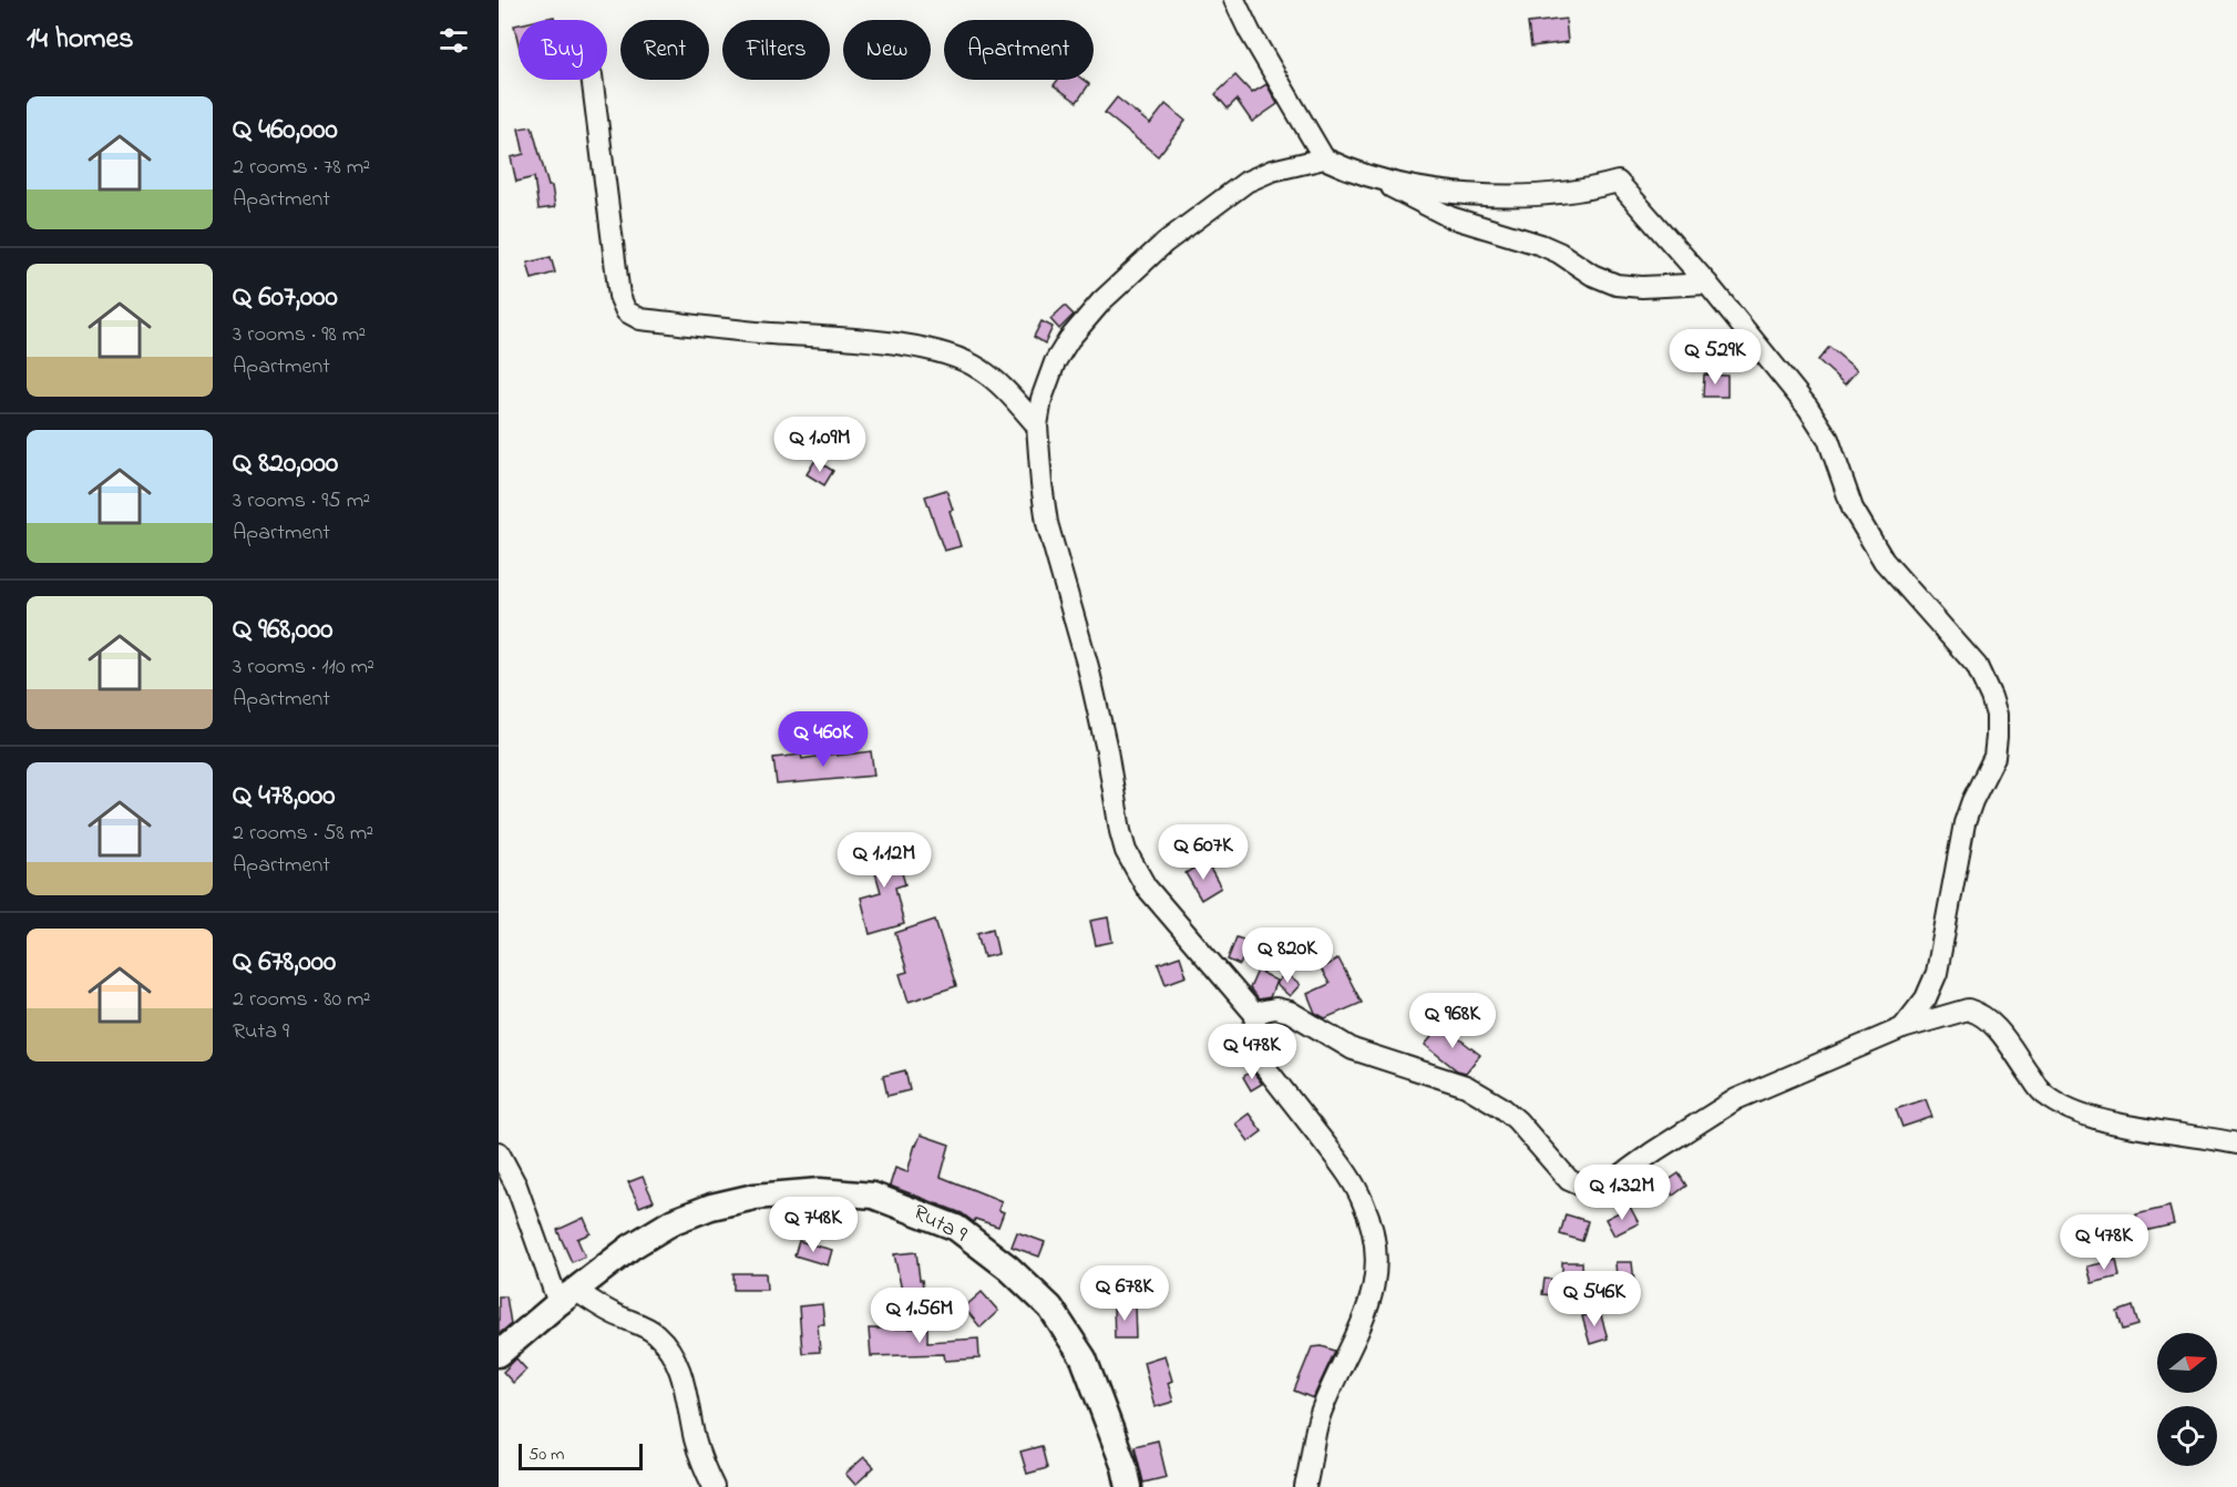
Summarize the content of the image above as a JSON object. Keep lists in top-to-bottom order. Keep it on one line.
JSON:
{"streets":{"main road":["Ruta 9"]},"scale_bar":"50 m","north":"right","page":{"heading":"14 homes","chip":["Buy","Rent","Filters","New","Apartment"],"list":[{"name":"Q 460,000","note":"2 rooms · 78 m² · Apartment"},{"name":"Q 607,000","note":"3 rooms · 98 m² · Apartment"},{"name":"Q 820,000","note":"3 rooms · 95 m² · Apartment"},{"name":"Q 968,000","note":"3 rooms · 110 m² · Apartment"},{"name":"Q 478,000","note":"2 rooms · 58 m² · Apartment"},{"name":"Q 678,000","note":"2 rooms · 80 m² · Ruta 9"}],"price":["Q 529K","Q 1.09M","Q 460K","Q 607K","Q 1.12M","Q 820K","Q 968K","Q 478K","Q 1.32M","Q 748K","Q 478K","Q 678K","Q 546K","Q 1.56M"],"scale":"50 m"}}
